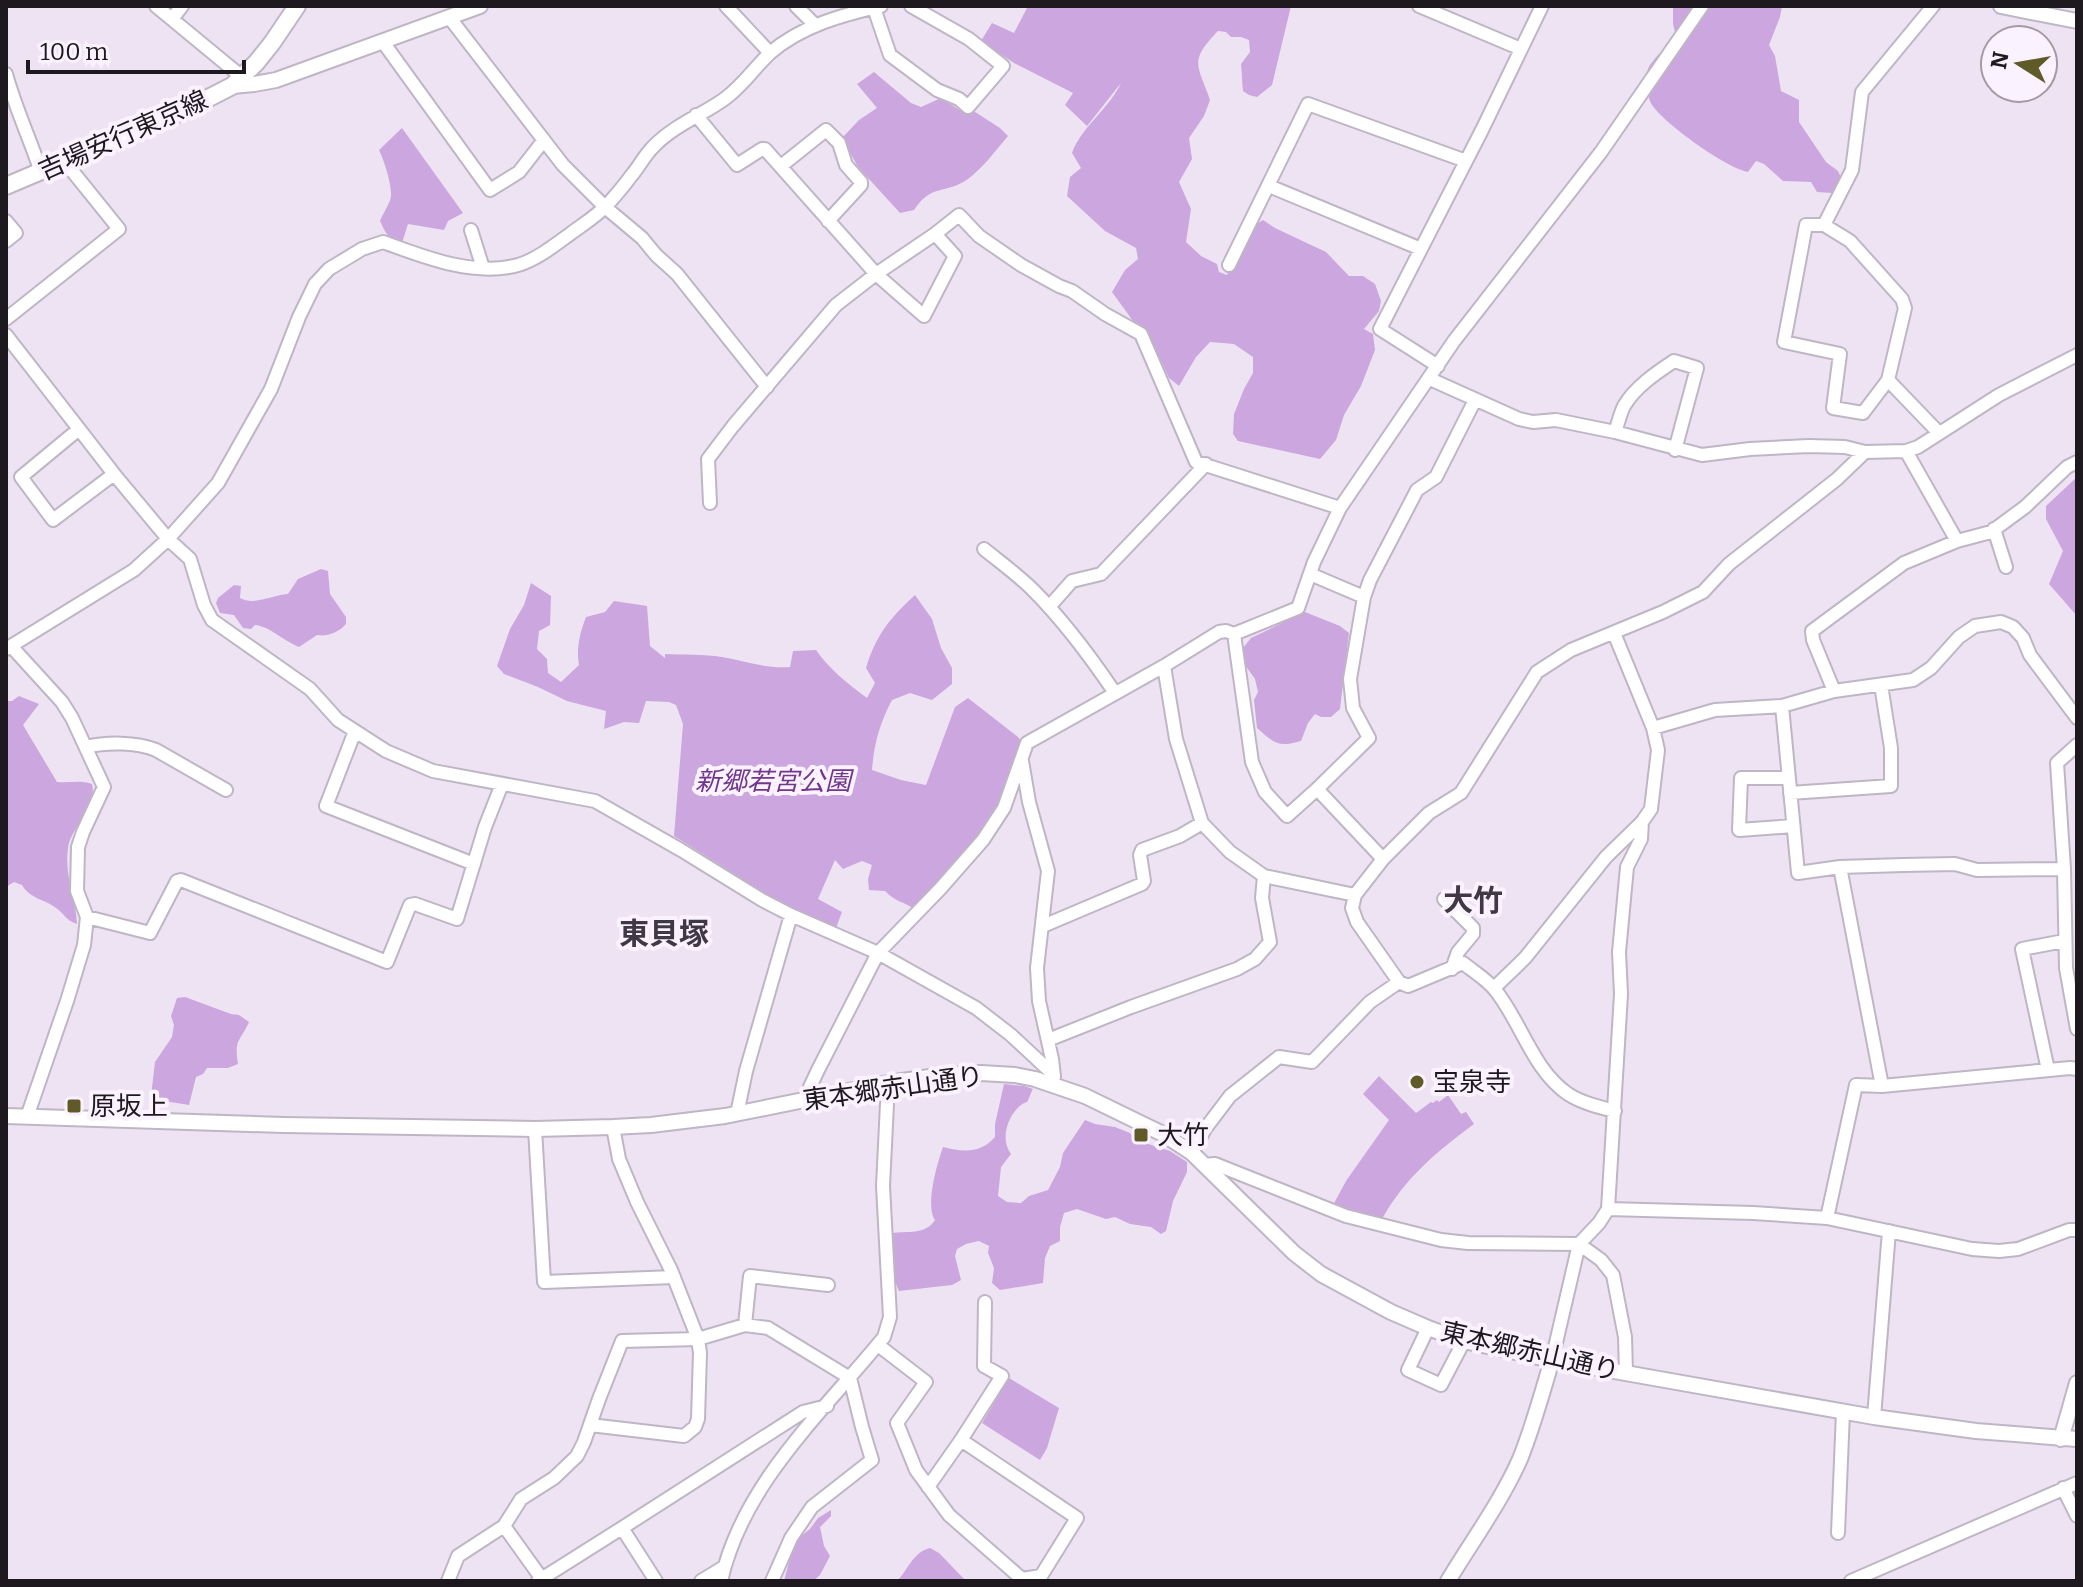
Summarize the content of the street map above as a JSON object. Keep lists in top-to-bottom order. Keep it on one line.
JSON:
{"streets":{"main road":["吉場安行東京線"],"street":["東本郷赤山通り"]},"districts":["大竹","東貝塚"],"parks":["新郷若宮公園"],"places":{"other":["宝泉寺"],"transit":["原坂上","大竹"]},"scale_bar":"100 m","north":"left"}
